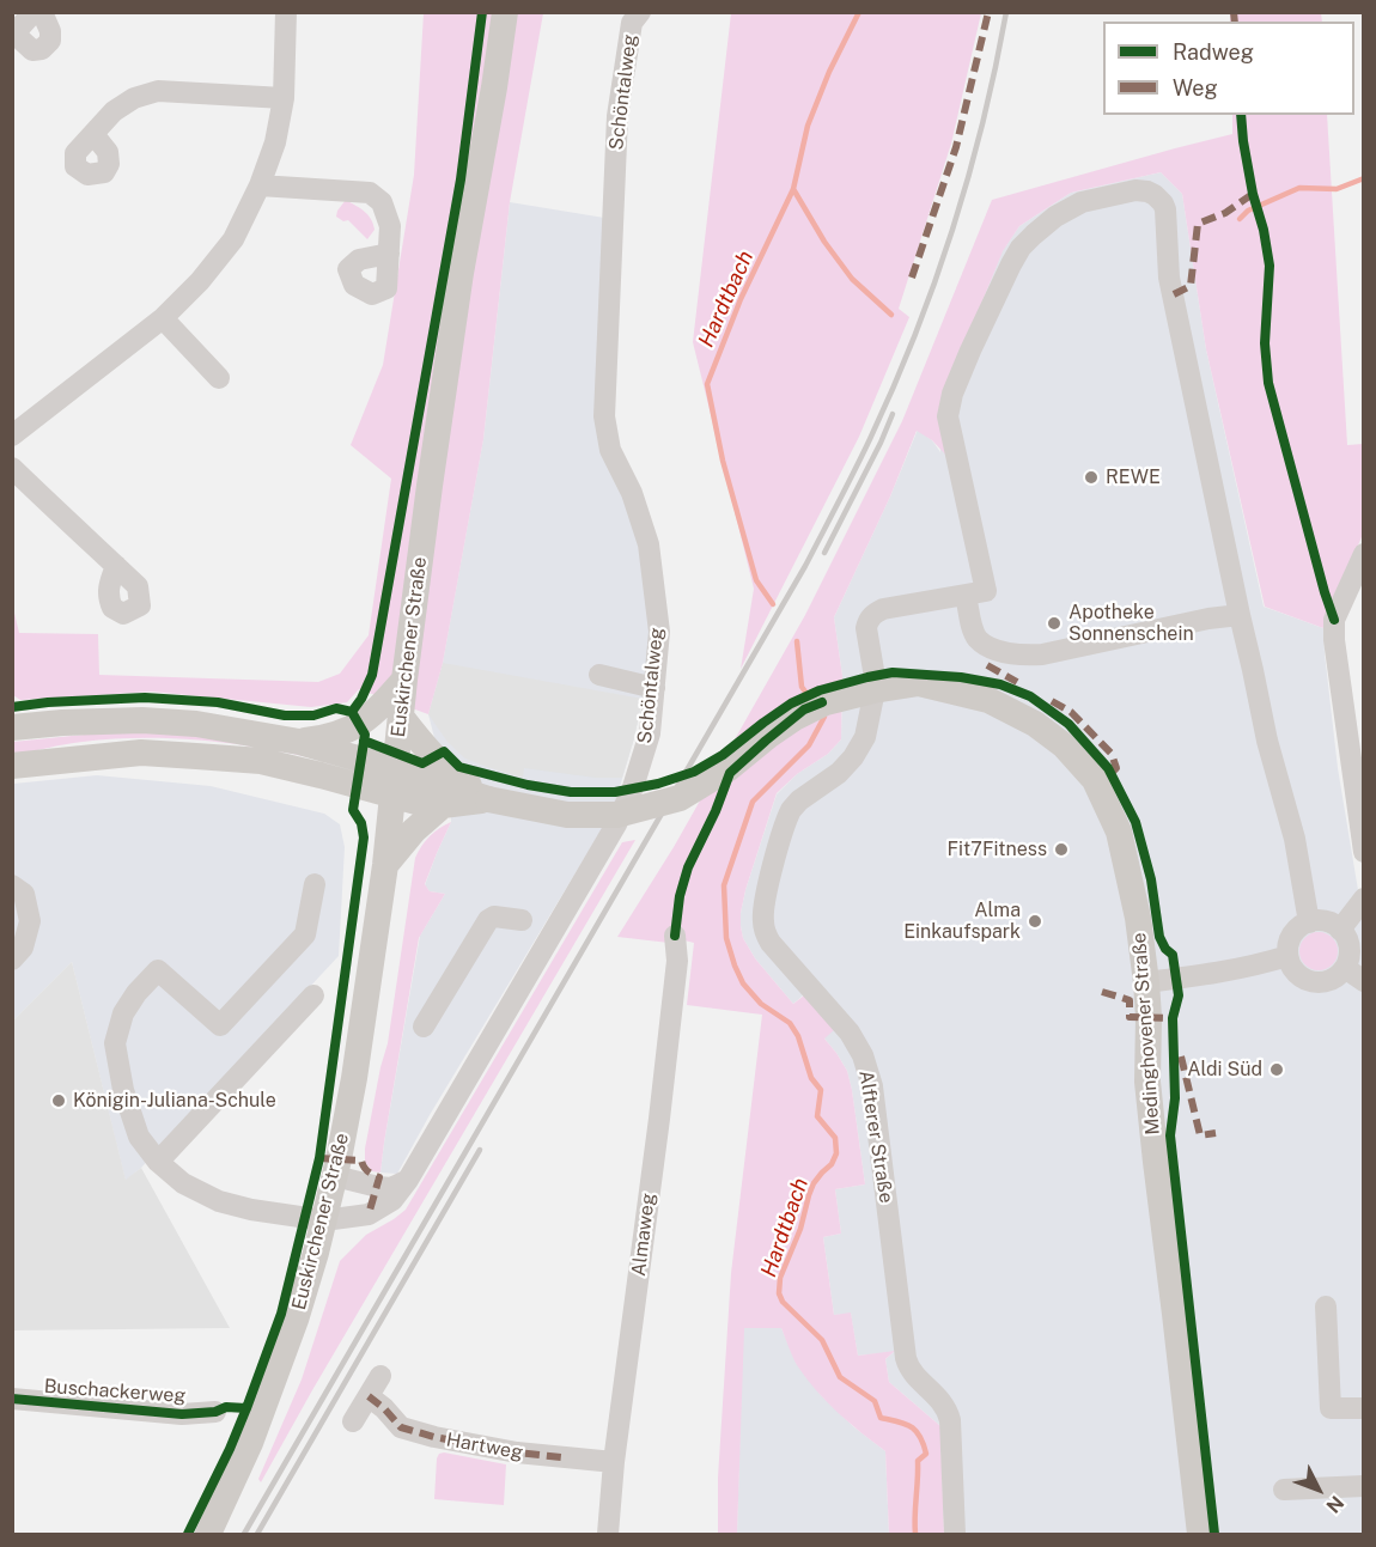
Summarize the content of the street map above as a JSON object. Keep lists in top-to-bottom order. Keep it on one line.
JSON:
{"streets":{"main road":["Euskirchener Straße","Medinghovener Straße"],"street":["Schöntalweg","Alfterer Straße","Almaweg","Buschackerweg","Hartweg"]},"crossings":[["Schöntalweg","Euskirchener Straße"],["Euskirchener Straße","Medinghovener Straße"],["Almaweg","Hartweg"]],"water":["Hardtbach"],"places":["REWE","Apotheke Sonnenschein","Fit7Fitness","Alma Einkaufspark","Aldi Süd","Königin-Juliana-Schule"],"legend":["Radweg","Weg"],"north":"bottom right"}
